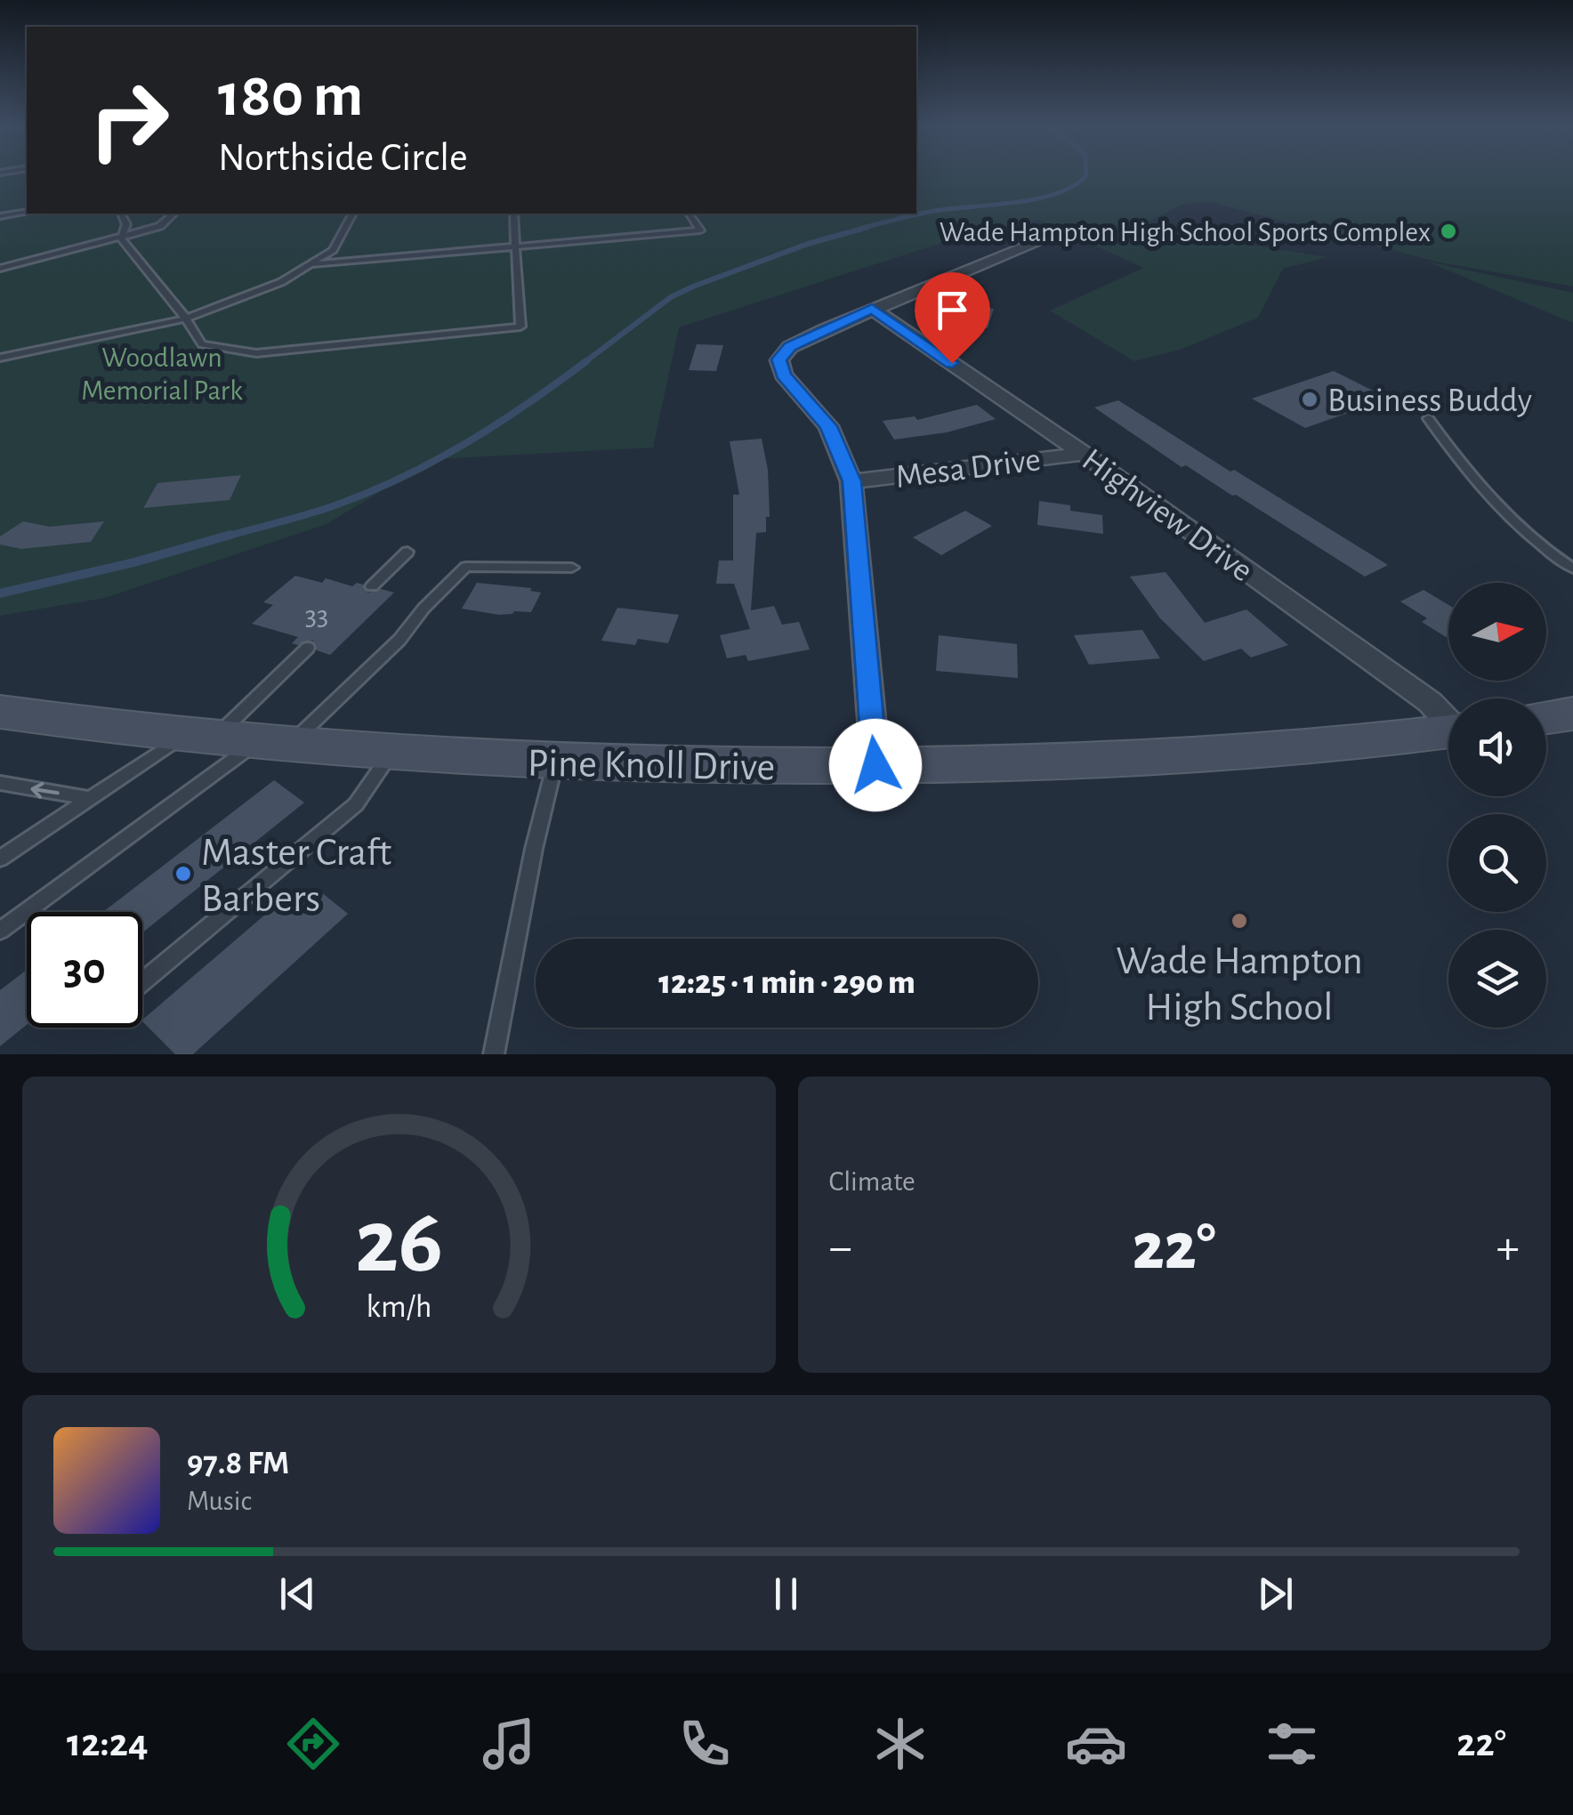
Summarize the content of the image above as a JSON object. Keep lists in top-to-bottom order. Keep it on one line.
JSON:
{"streets":{"street":["Mesa Drive","Highview Drive","Pine Knoll Drive"]},"crossings":[["Mesa Drive","Highview Drive"]],"parks":["Woodlawn Memorial Park"],"places":["Wade Hampton High School Sports Complex","Business Buddy","Master Craft Barbers","Wade Hampton High School"],"house_numbers":["33"],"north":"right","page":{"turn":["180 m","Northside Circle"],"limit":"30","trip":"12:25 · 1 min · 290 m","tile":"Climate","heat":["−","22°","+"],"song":["97.8 FM","Music"],"tabs":["12:24","22°"],"gauge":["26","km/h"]}}
